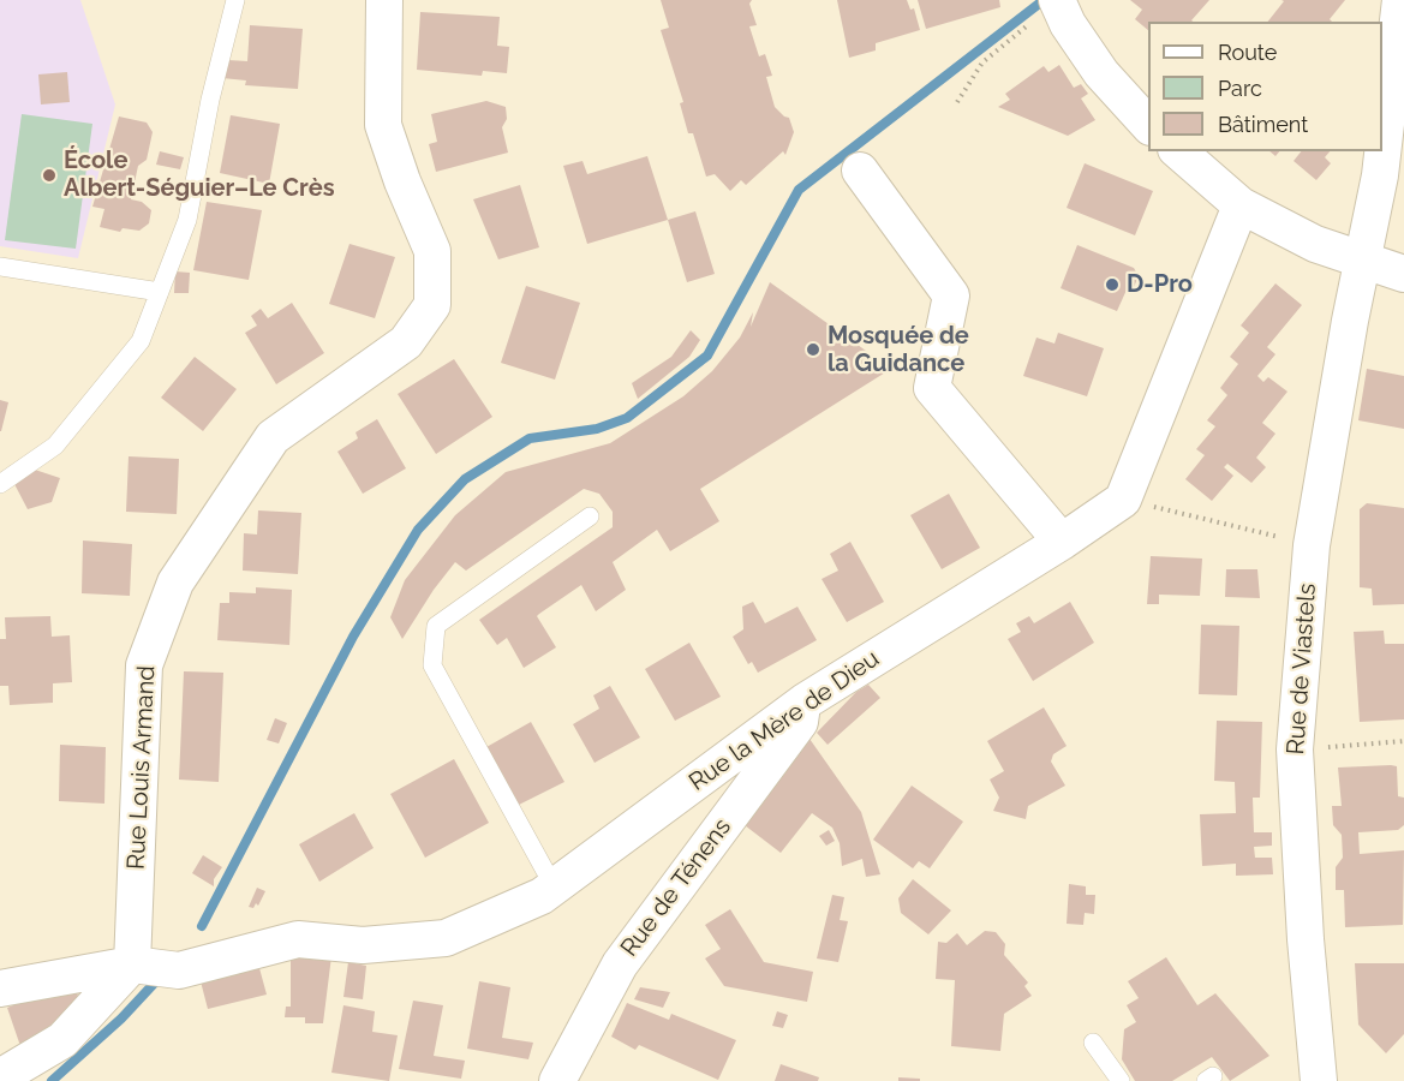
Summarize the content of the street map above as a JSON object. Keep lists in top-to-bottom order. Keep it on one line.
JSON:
{"streets":{"street":["Rue de Viastels","Rue la Mère de Dieu","Rue Louis Armand","Rue de Ténens"]},"crossings":[["Rue la Mère de Dieu","Rue Louis Armand"],["Rue la Mère de Dieu","Rue de Ténens"]],"places":["École Albert-Séguier–Le Crès","D-Pro","Mosquée de la Guidance"],"legend":["Route","Parc","Bâtiment"]}
